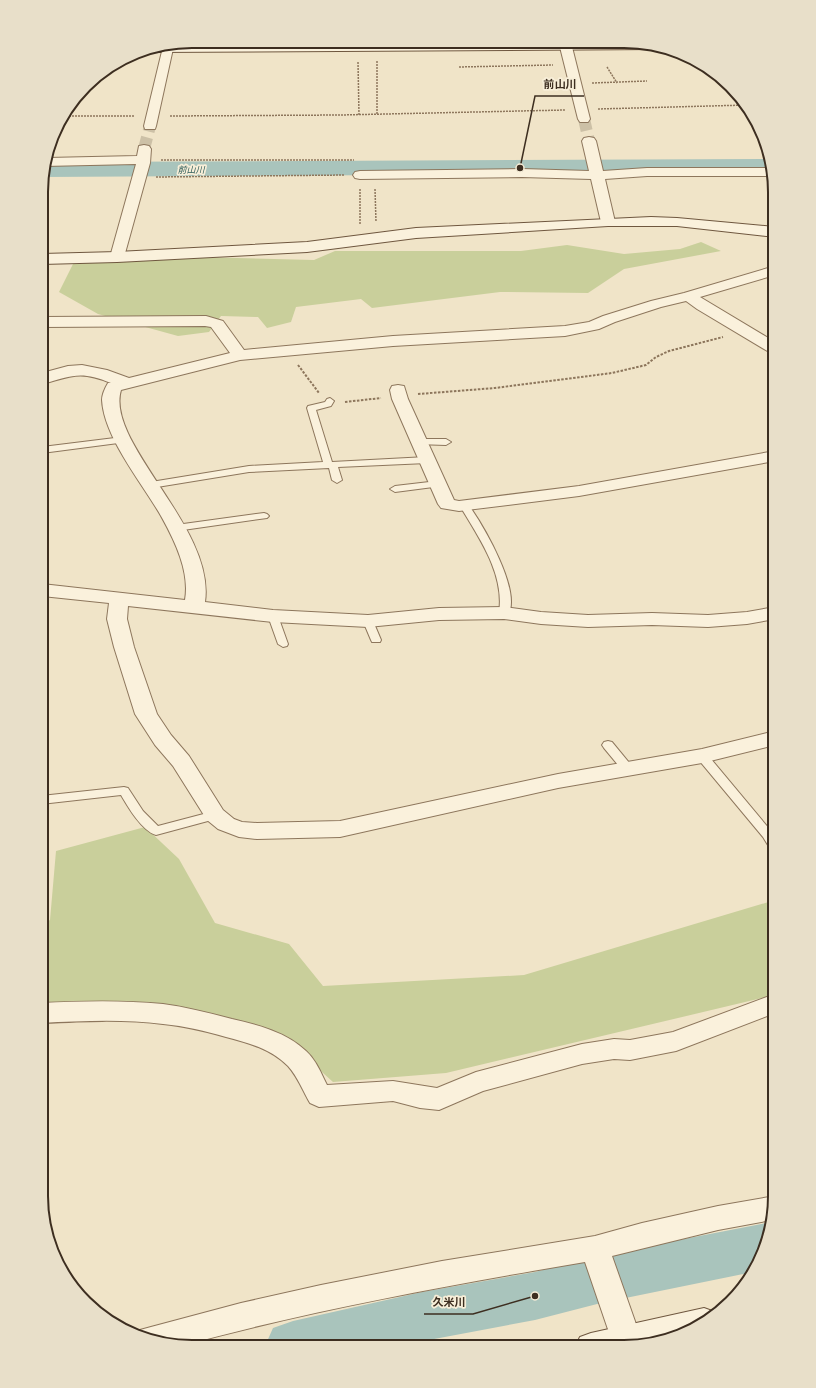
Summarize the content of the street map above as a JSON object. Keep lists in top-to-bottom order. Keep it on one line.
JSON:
{"water":["前山川"],"places":["前山川","久米川"]}
